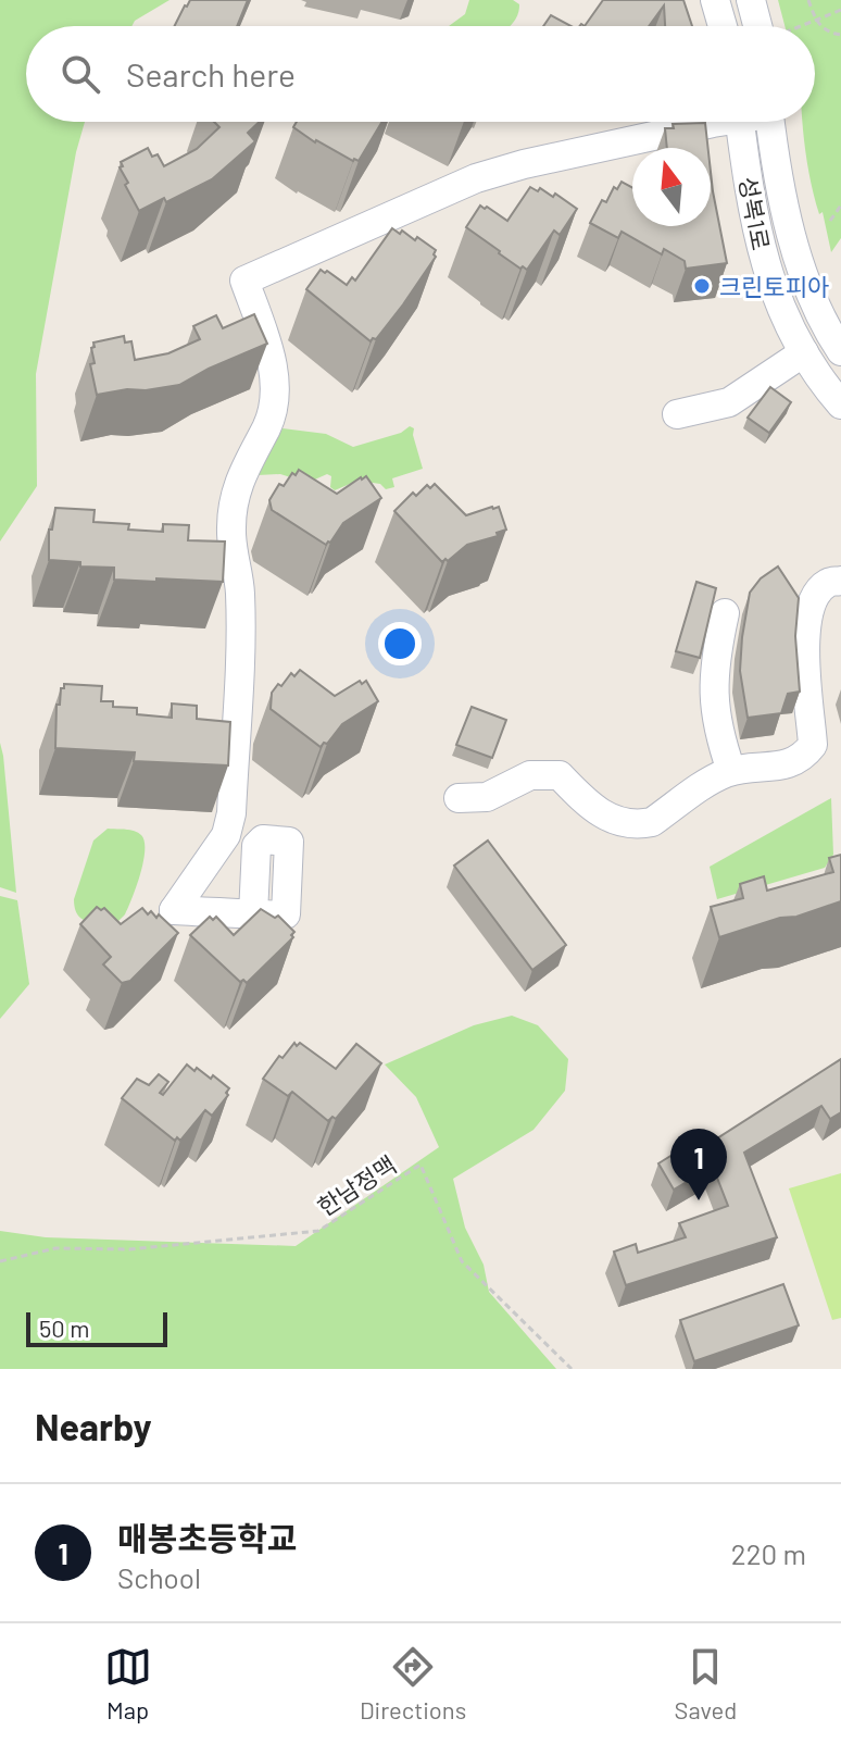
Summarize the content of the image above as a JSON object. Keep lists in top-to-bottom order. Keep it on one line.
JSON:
{"streets":{"street":["성복1로"],"path":["한남정맥"]},"places":["크린토피아"],"scale_bar":"50 m","north":"top","page":{"search":"Search here","pins":"1","scale":"50 m","heading":"Nearby","list":[{"mark":"1","name":"매봉초등학교","note":"School","value":"220 m"}],"nav":["Map","Directions","Saved"]}}
